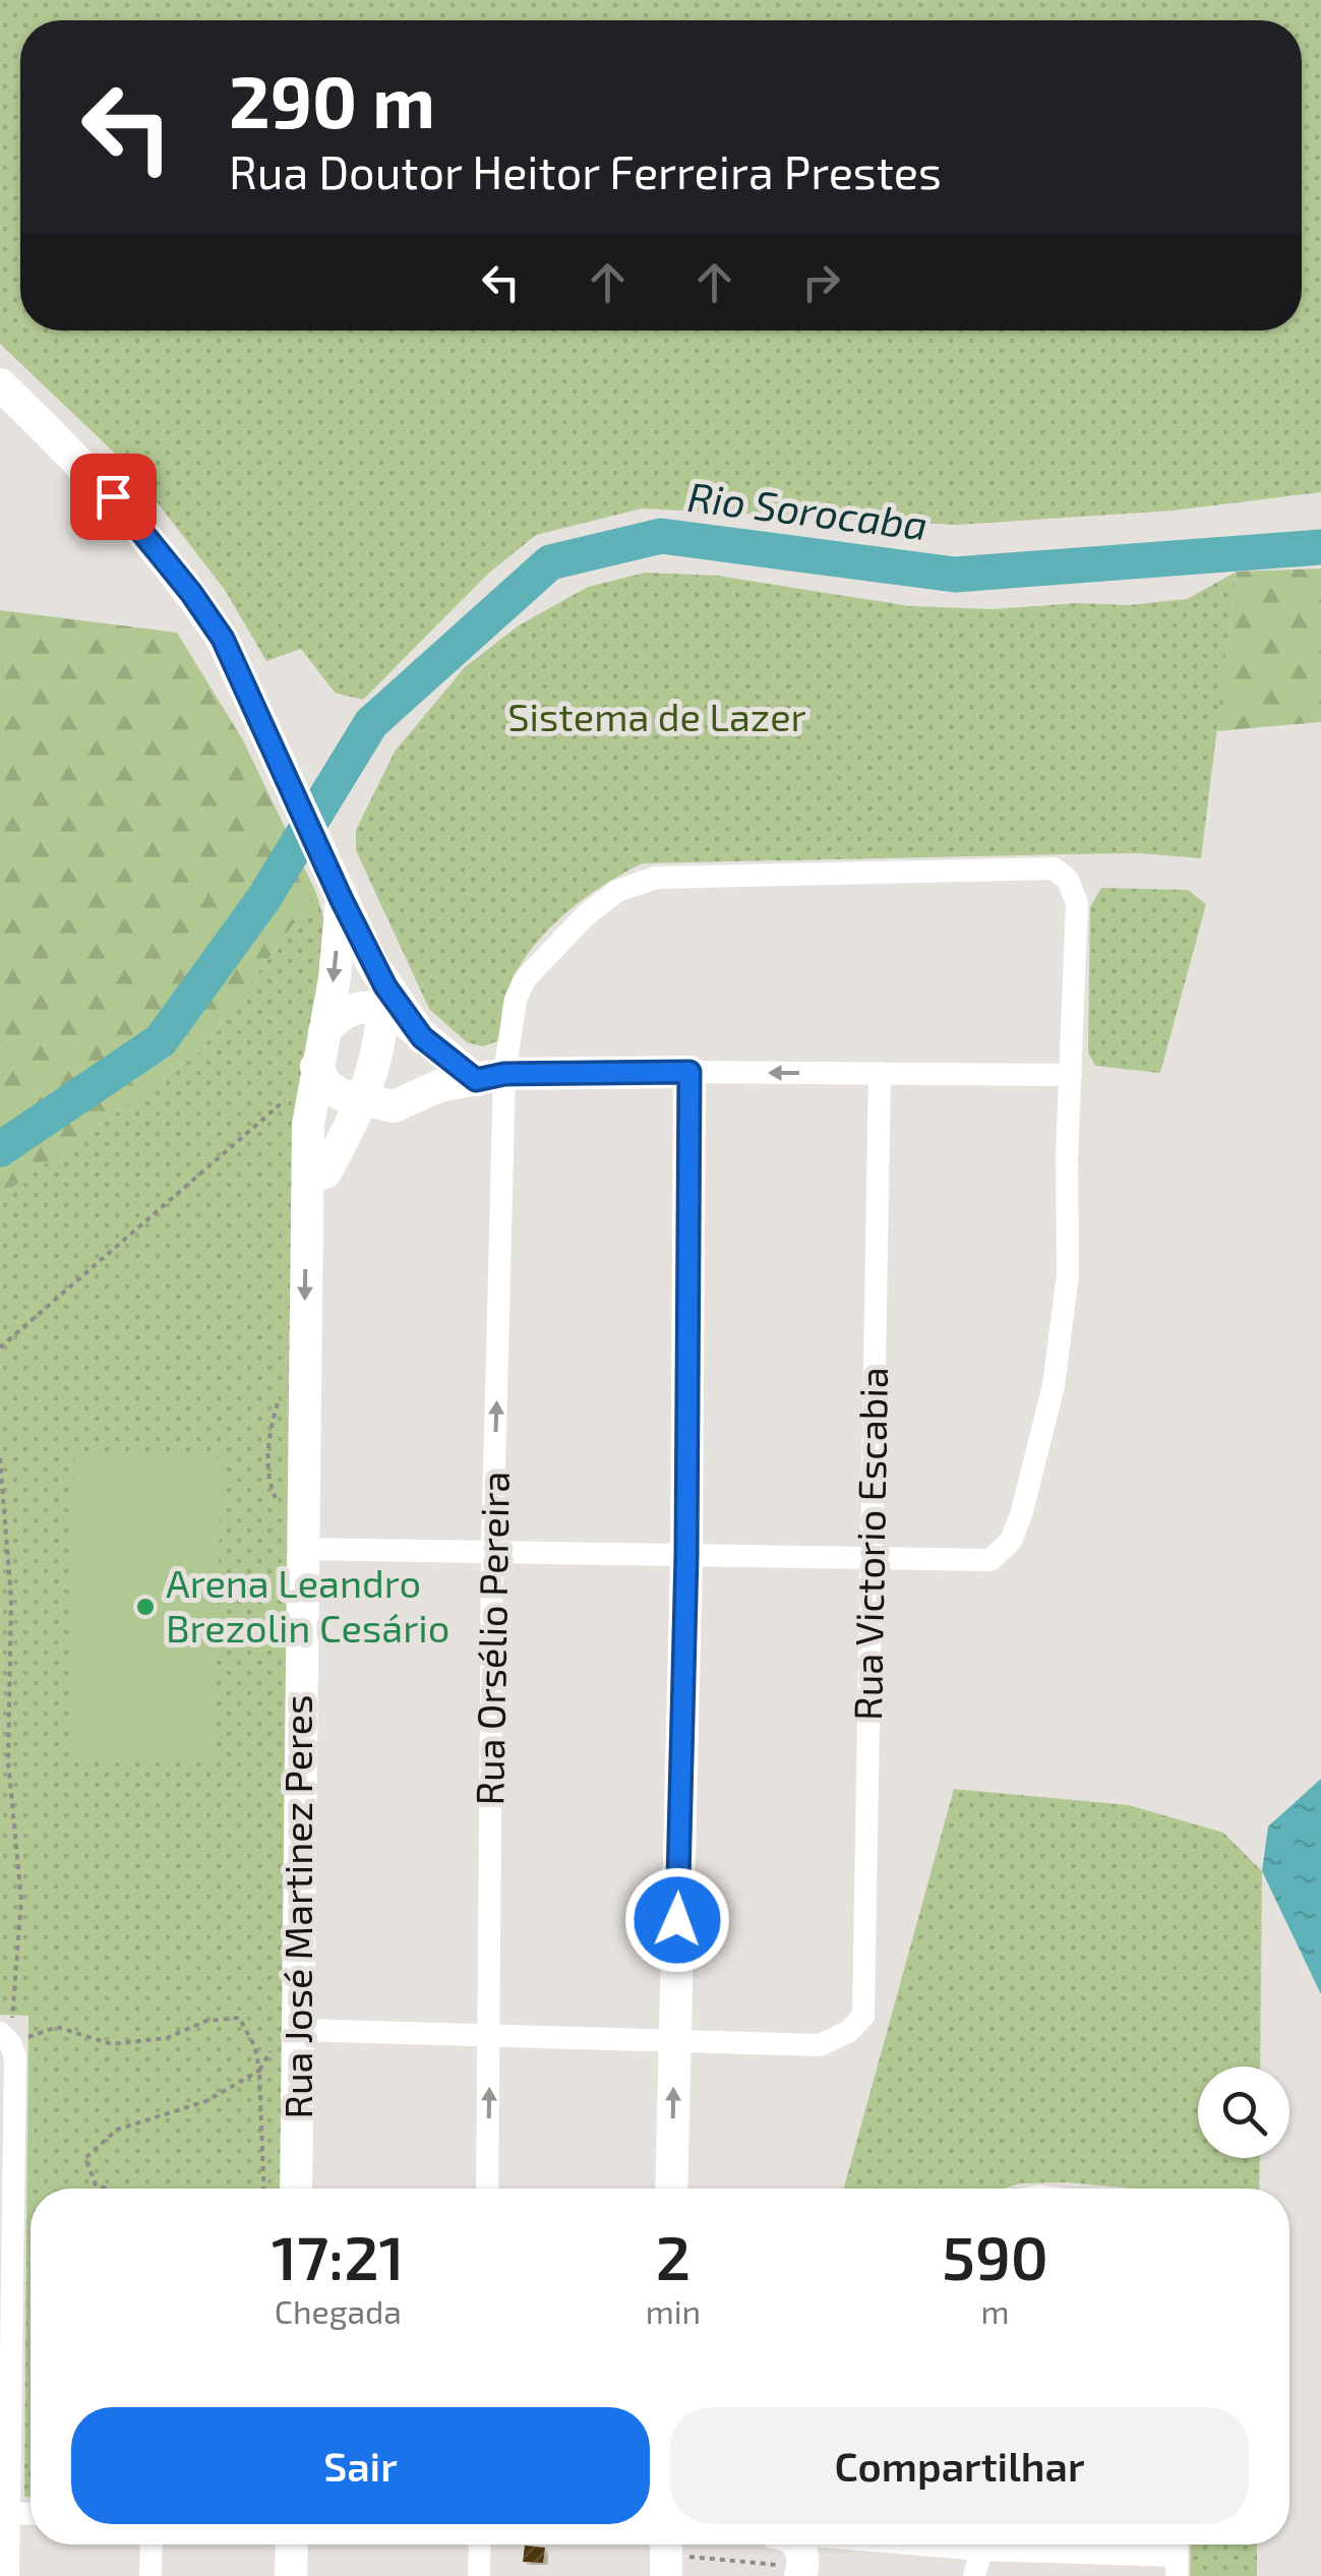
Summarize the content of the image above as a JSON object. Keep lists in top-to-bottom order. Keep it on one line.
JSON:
{"streets":{"main road":["Rua José Martinez Peres"],"street":["Rua Victorio Escabia","Rua Orsélio Pereira"]},"one_way":["Rua Orsélio Pereira"],"water":["Rio Sorocaba"],"parks":["Sistema de Lazer"],"places":["Arena Leandro Brezolin Cesário"],"page":{"turn":["290 m","Rua Doutor Heitor Ferreira Prestes"],"eta":["17:21","Chegada","2","min","590","m"],"buttons":["Sair","Compartilhar"]}}
